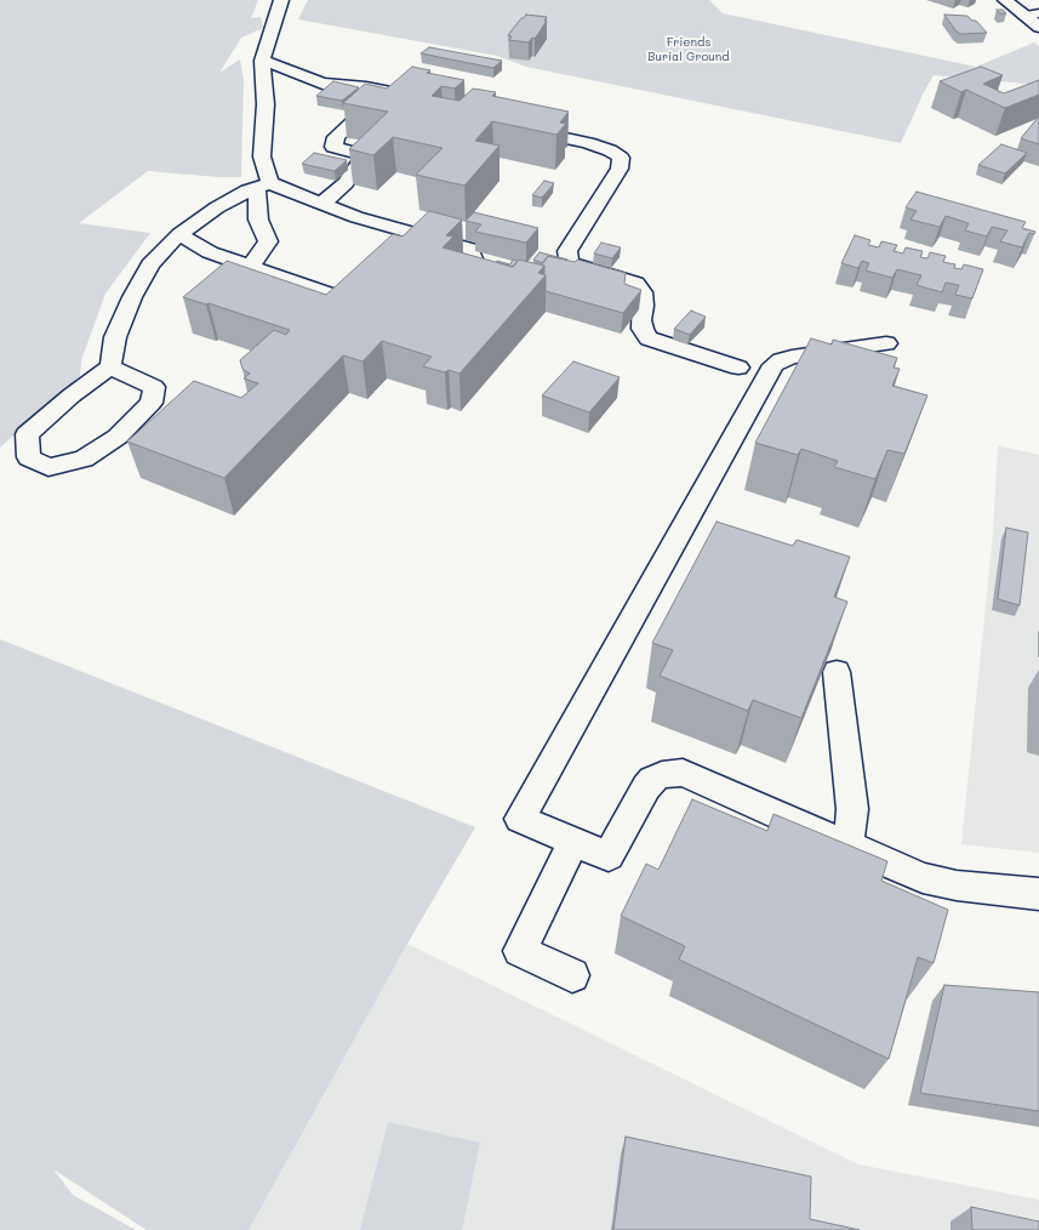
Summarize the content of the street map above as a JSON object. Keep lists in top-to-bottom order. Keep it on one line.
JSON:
{"parks":["Friends Burial Ground"]}
